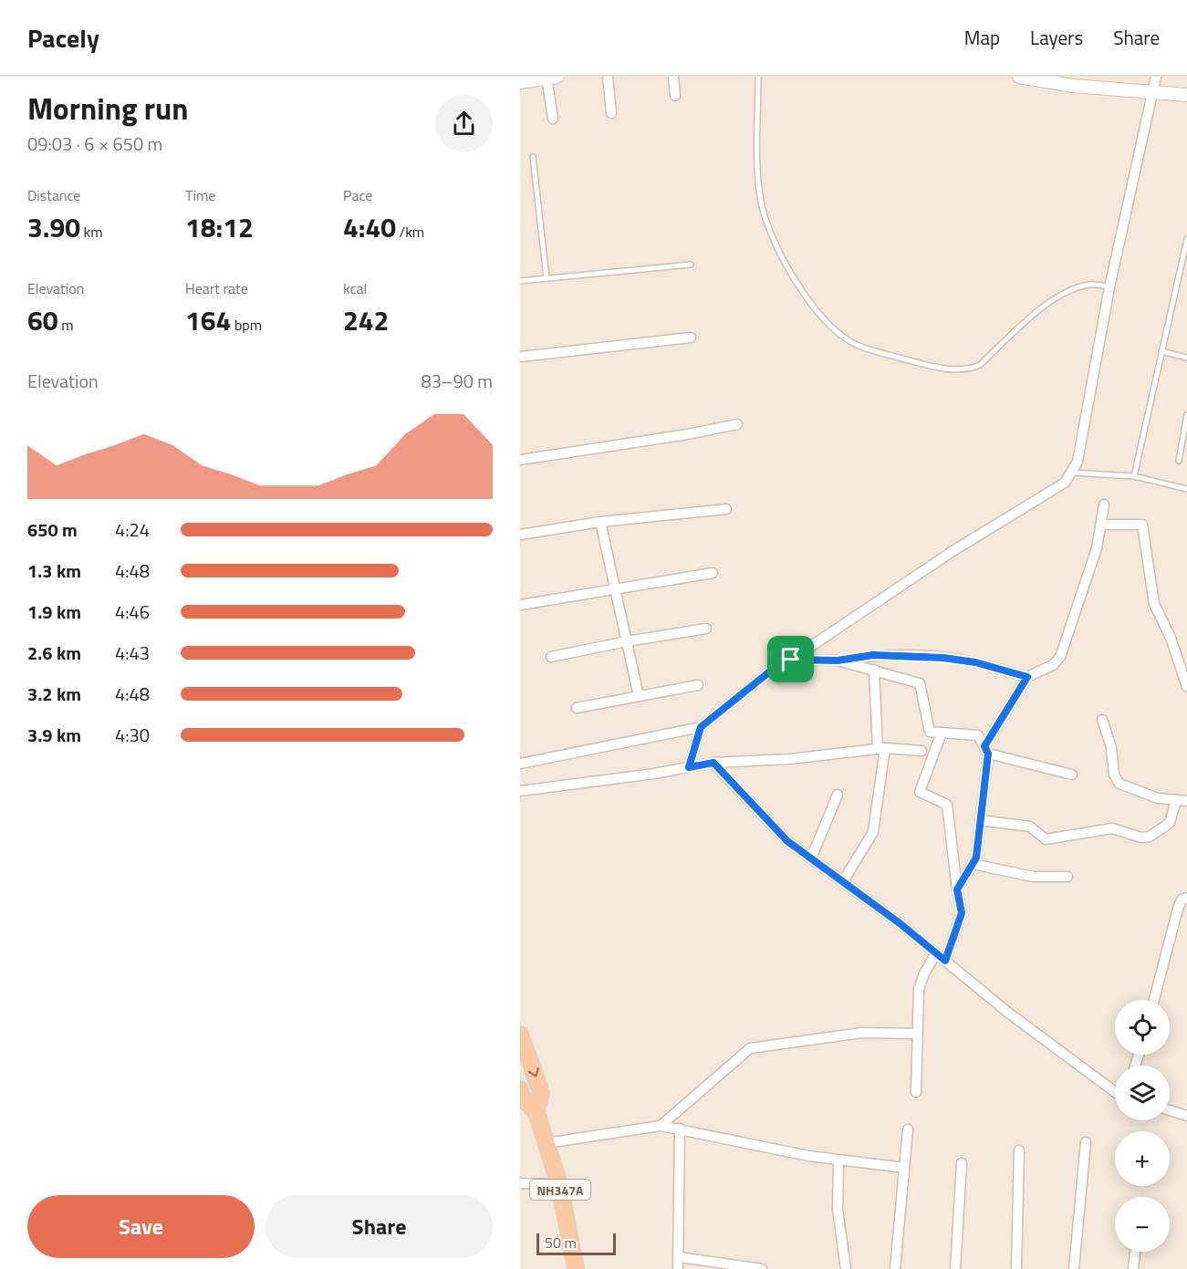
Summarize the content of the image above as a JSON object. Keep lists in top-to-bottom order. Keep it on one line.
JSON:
{"streets":{"highway":["NH347A"]},"scale_bar":"50 m","page":{"header":"Pacely","nav":["Map","Layers","Share"],"heading":["Morning run","09:03 · 6 × 650 m"],"stats":[["Distance","3.90 km"],["Time","18:12"],["Pace","4:40 /km"],["Elevation","60 m"],["Heart rate","164 bpm"],["kcal","242"]],"chart":["Elevation","83–90 m"],"list":[{"name":"650 m","note":"4:24"},{"name":"1.3 km","note":"4:48"},{"name":"1.9 km","note":"4:46"},{"name":"2.6 km","note":"4:43"},{"name":"3.2 km","note":"4:48"},{"name":"3.9 km","note":"4:30"}],"map_buttons":["+","−"],"buttons":["Save","Share"],"scale":"50 m"}}
